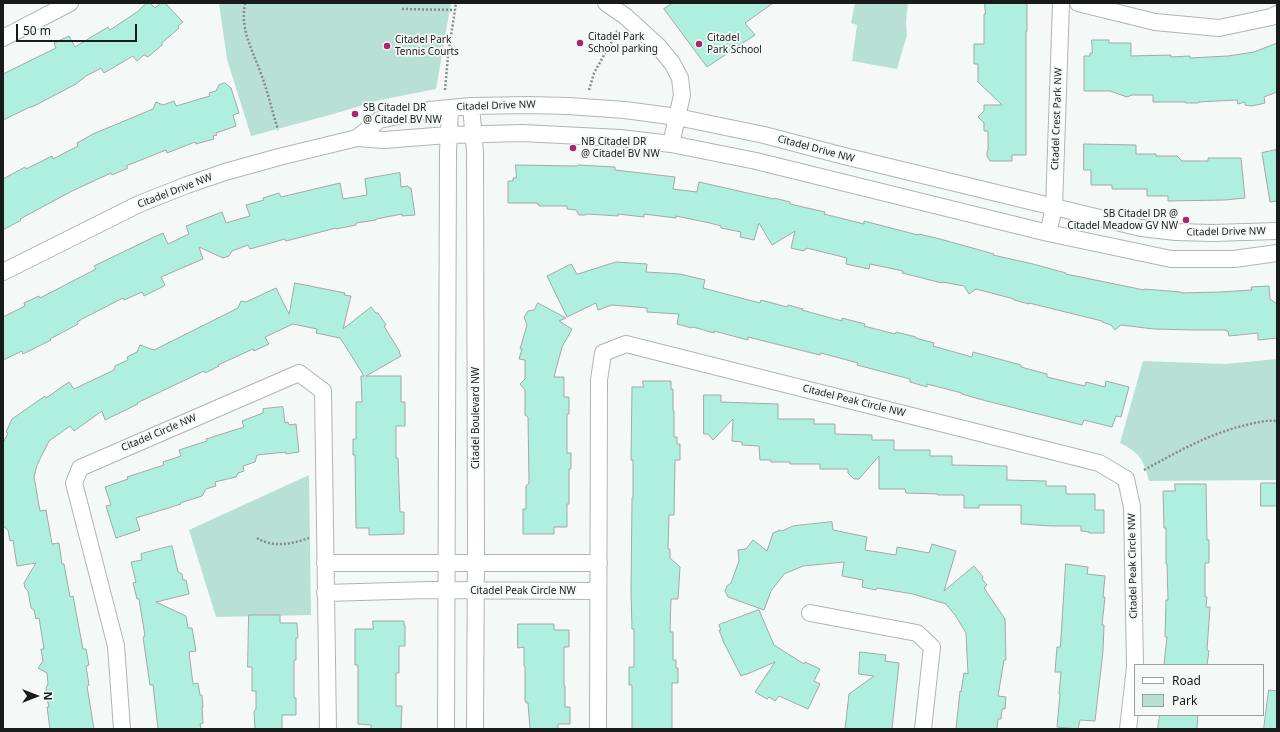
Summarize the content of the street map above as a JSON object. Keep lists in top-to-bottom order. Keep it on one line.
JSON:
{"streets":{"street":["Citadel Drive NW","Citadel Crest Park NW","Citadel Peak Circle NW","Citadel Boulevard NW","Citadel Circle NW"]},"crossings":[["Citadel Drive NW","Citadel Crest Park NW"],["Citadel Drive NW","Citadel Boulevard NW"],["Citadel Peak Circle NW","Citadel Boulevard NW"]],"places":["Citadel Park School parking","Citadel Park School","Citadel Park Tennis Courts","SB Citadel DR @ Citadel BV NW","NB Citadel DR @ Citadel BV NW","SB Citadel DR @ Citadel Meadow GV NW"],"legend":["Road","Park"],"scale_bar":"50 m","north":"right"}
